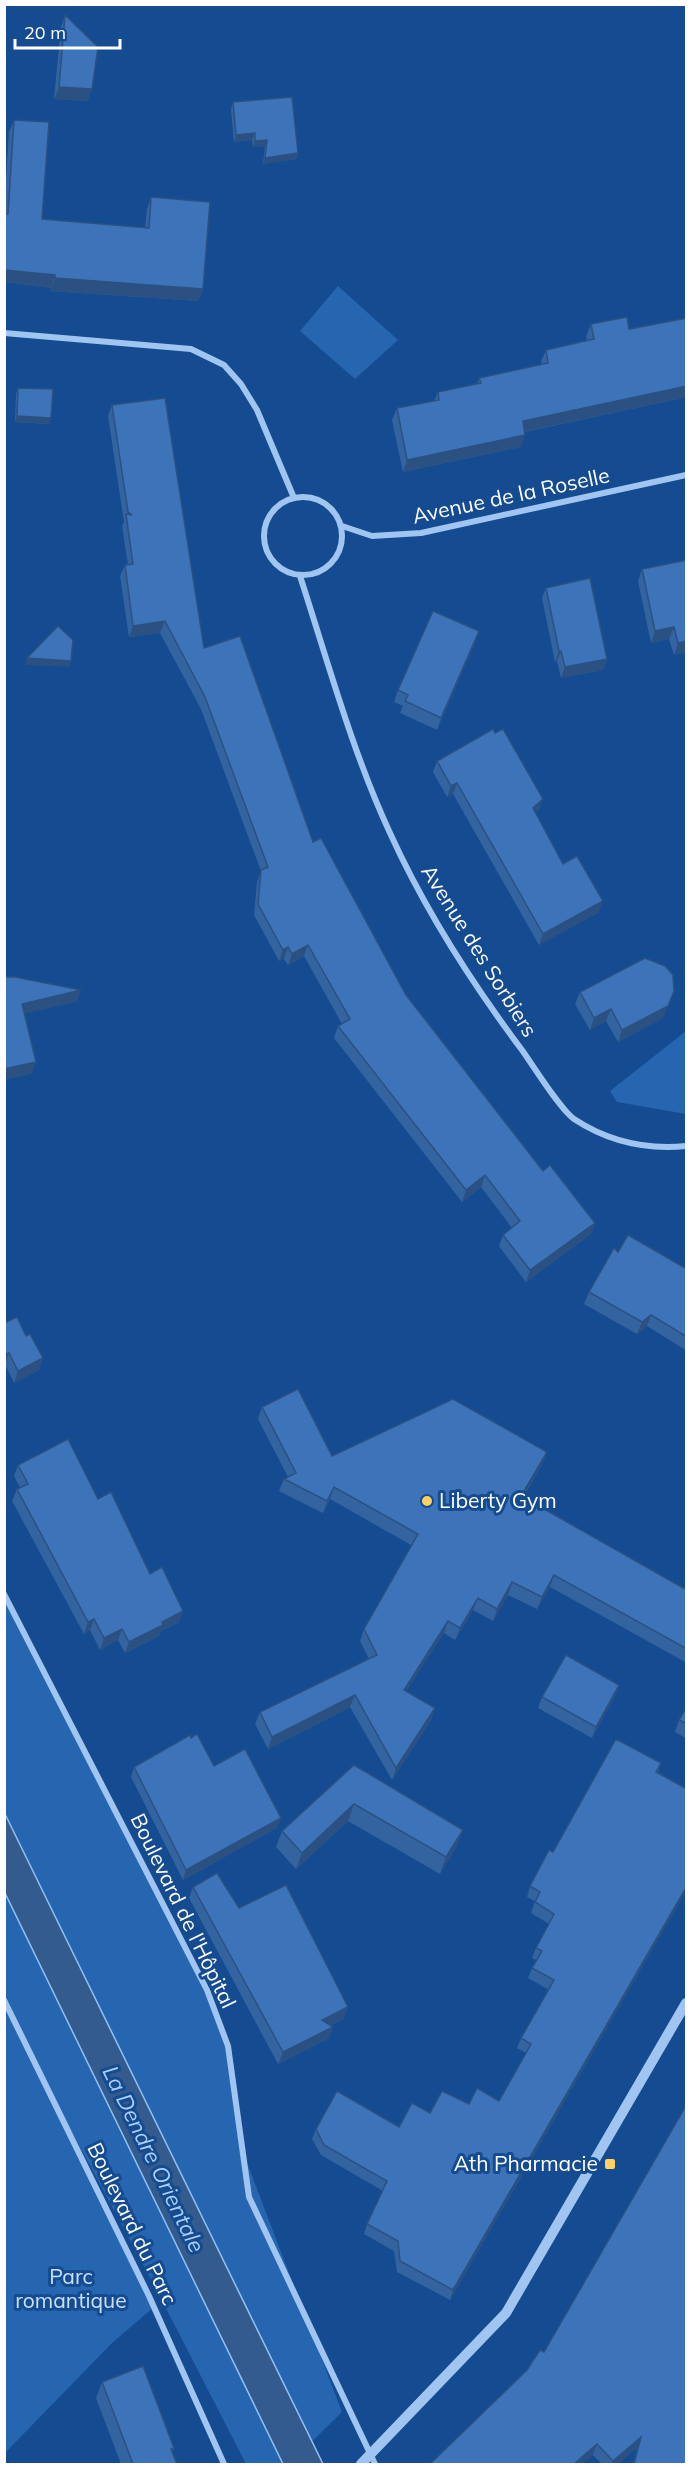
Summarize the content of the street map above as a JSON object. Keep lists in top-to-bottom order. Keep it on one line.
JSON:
{"streets":{"street":["Avenue de la Roselle","Avenue des Sorbiers","Boulevard de l'Hôpital","Boulevard du Parc"]},"crossings":[["Avenue de la Roselle","Avenue des Sorbiers"]],"water":["La Dendre Orientale"],"parks":["Parc romantique"],"places":{"other":["Liberty Gym"],"transit":["Ath Pharmacie"]},"scale_bar":"20 m"}
